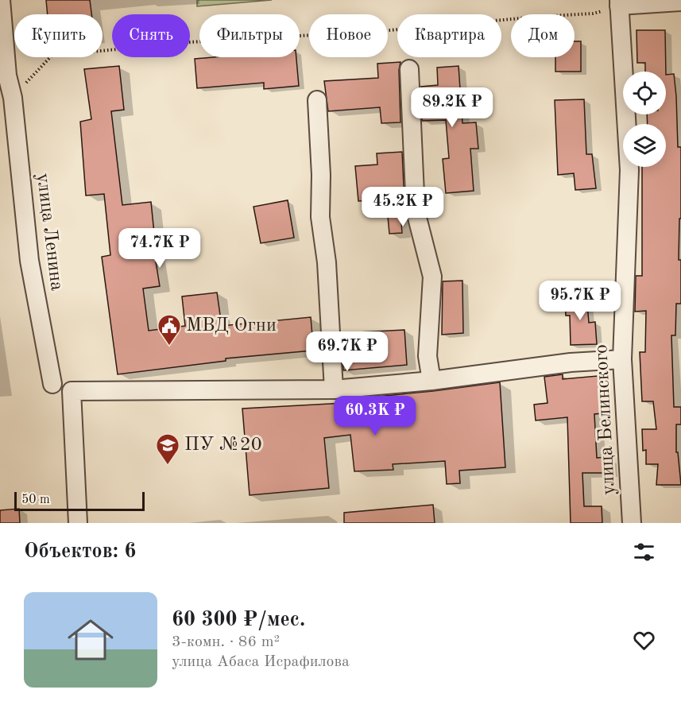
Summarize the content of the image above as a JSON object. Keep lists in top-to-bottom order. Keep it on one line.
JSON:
{"streets":{"street":["улица Ленина","улица Белинского"]},"places":{"public building":["МВД Огни"],"school or university":["ПУ №20"]},"scale_bar":"50 m","page":{"chip":["Купить","Снять","Фильтры","Новое","Квартира","Дом"],"price":["89.2K ₽","45.2K ₽","74.7K ₽","95.7K ₽","69.7K ₽","60.3K ₽"],"scale":"50 m","heading":"Объектов: 6","list":[{"name":"60 300 ₽/мес.","note":"3-комн. · 86 m² · улица Абаса Исрафилова"}]}}
